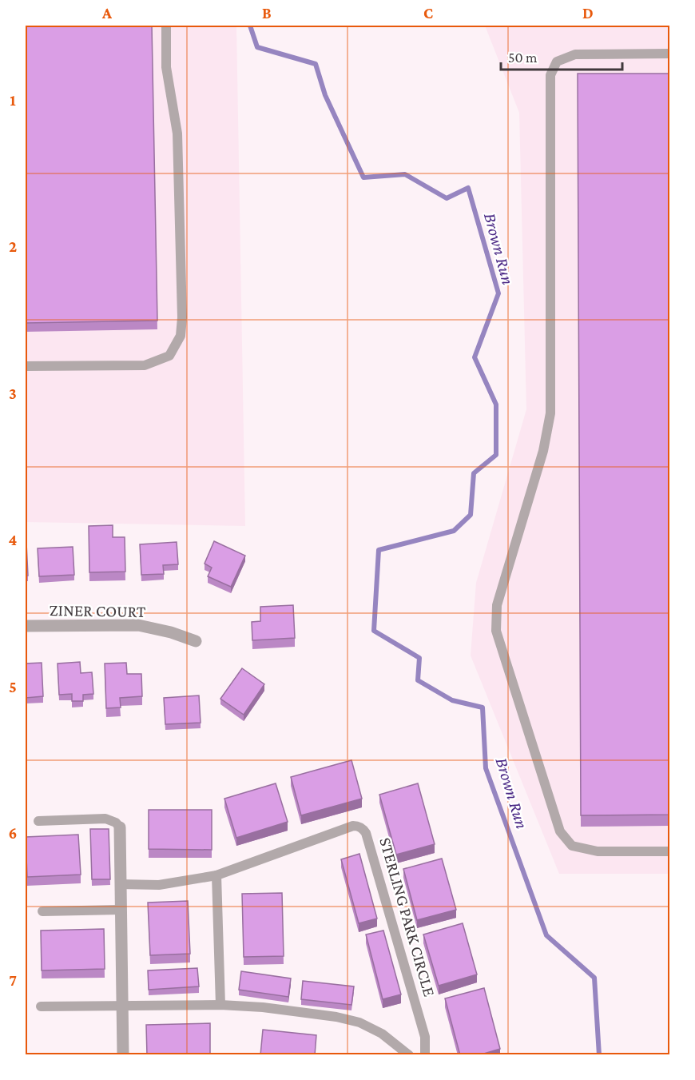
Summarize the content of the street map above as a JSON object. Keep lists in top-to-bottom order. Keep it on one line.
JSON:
{"streets":{"street":["ZINER COURT"],"lane":["STERLING PARK CIRCLE"]},"water":["Brown Run"],"scale_bar":"50 m","grid":{"columns":["A","B","C","D"],"rows":["1","2","3","4","5","6","7"]}}
